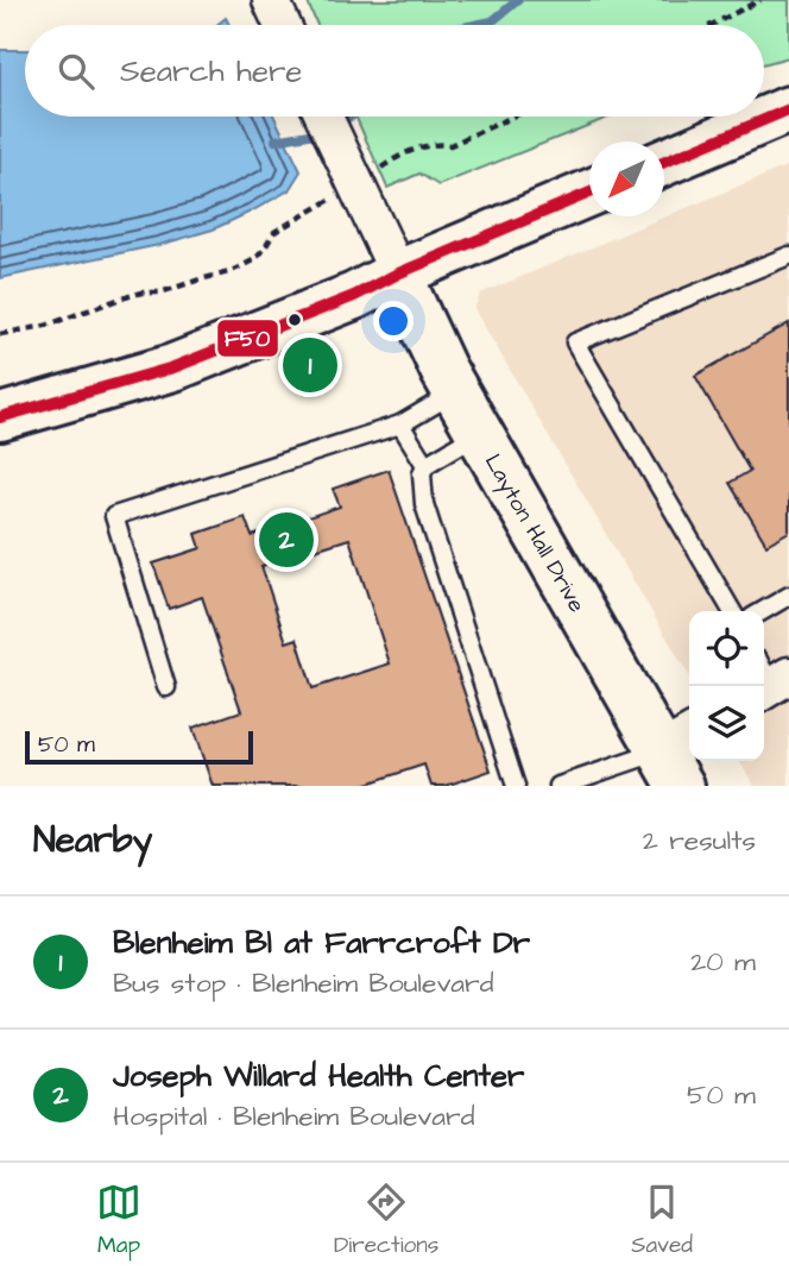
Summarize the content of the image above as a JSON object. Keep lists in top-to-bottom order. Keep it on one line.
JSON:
{"streets":{"main road":["Layton Hall Drive"]},"lines":["transit line F50"],"scale_bar":"50 m","north":"bottom left","page":{"search":"Search here","pins":["1","2"],"scale":"50 m","heading":["Nearby","2 results"],"list":[{"mark":"1","name":"Blenheim Bl at Farrcroft Dr","note":"Bus stop · Blenheim Boulevard","value":"20 m"},{"mark":"2","name":"Joseph Willard Health Center","note":"Hospital · Blenheim Boulevard","value":"50 m"}],"nav":["Map","Directions","Saved"]}}
